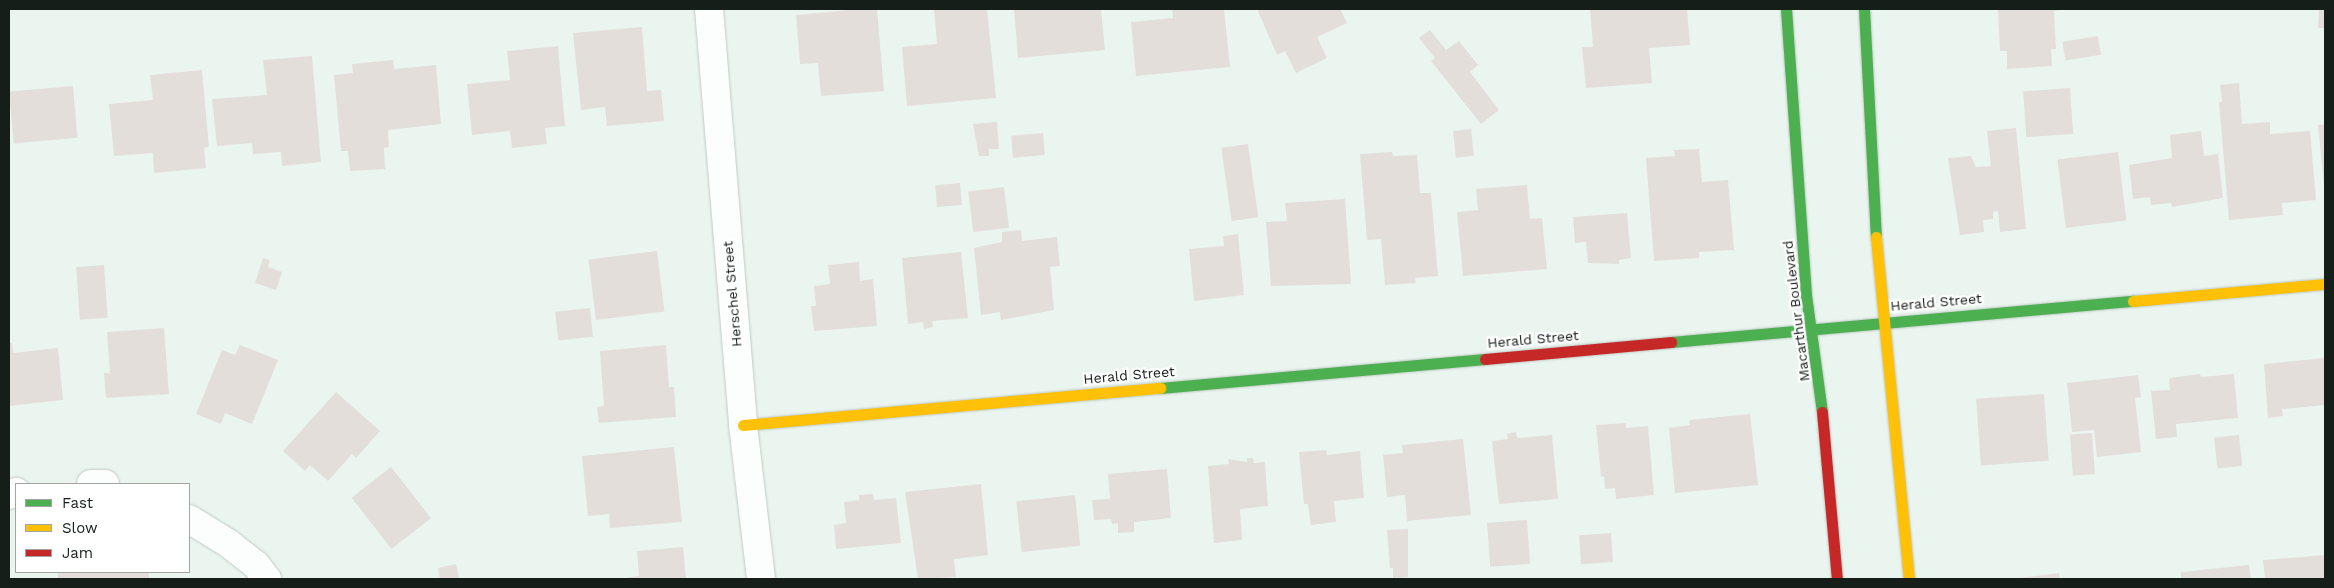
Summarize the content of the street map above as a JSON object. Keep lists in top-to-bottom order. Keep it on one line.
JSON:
{"streets":{"street":["Herschel Street","Herald Street","Macarthur Boulevard"]},"crossings":[["Herschel Street","Herald Street"],["Herald Street","Macarthur Boulevard"]],"legend":["Fast","Slow","Jam"]}
